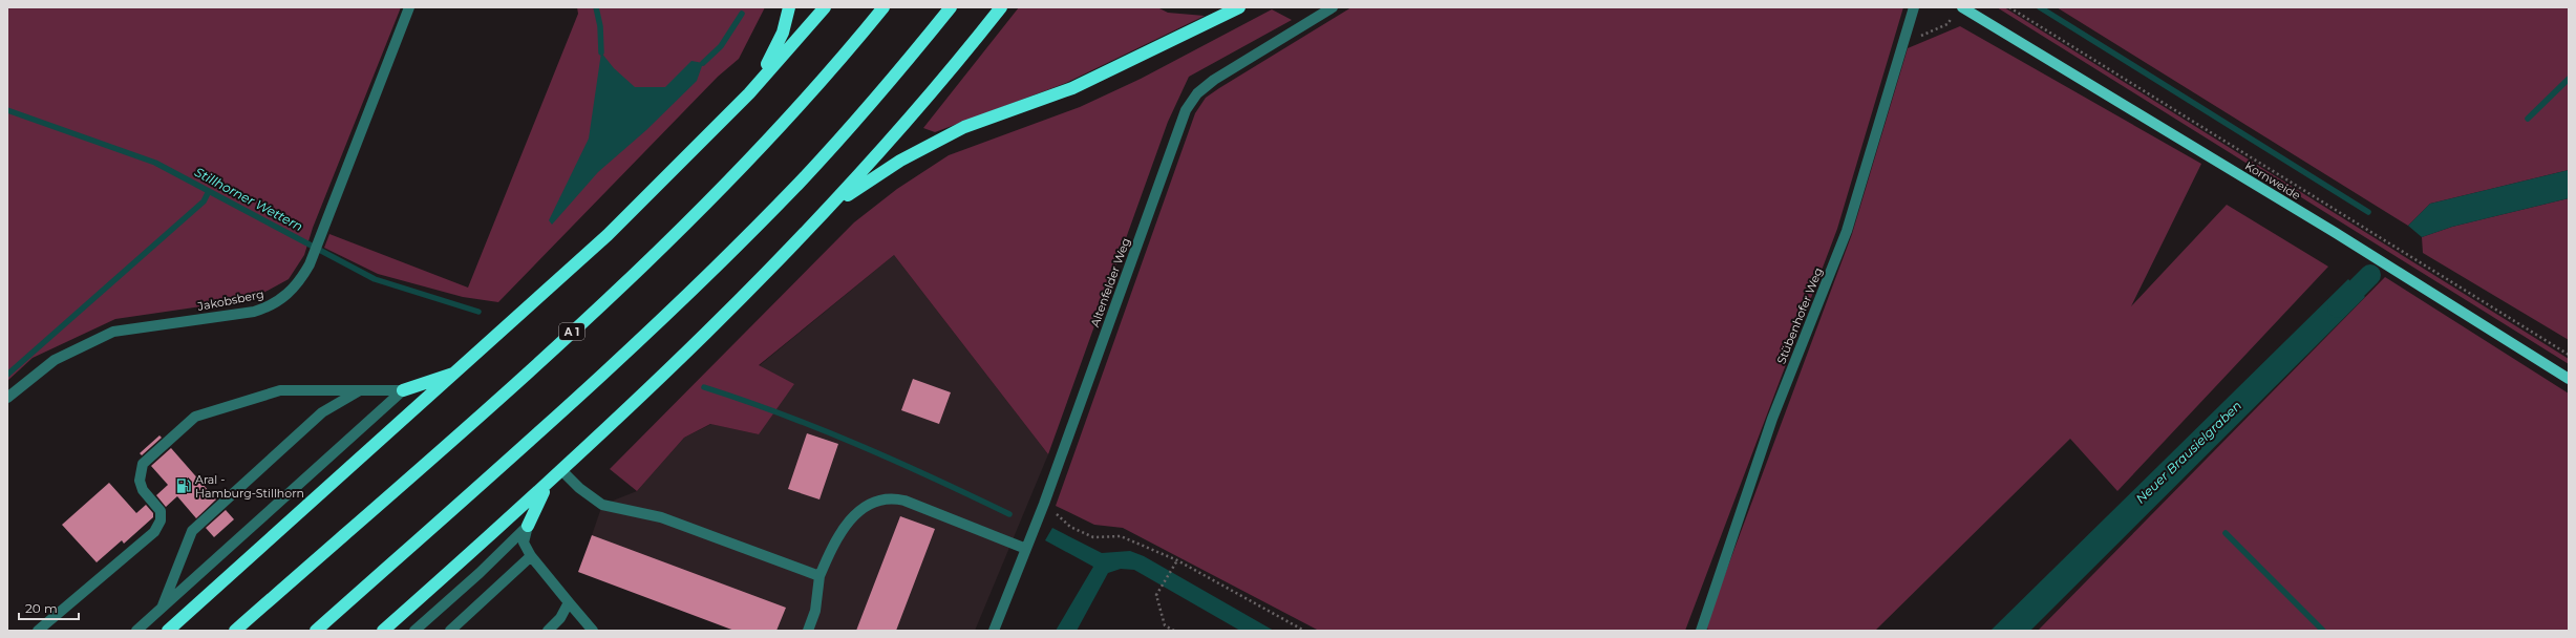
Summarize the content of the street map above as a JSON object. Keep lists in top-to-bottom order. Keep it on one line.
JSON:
{"streets":{"highway":["A 1"],"main road":["Kornweide"],"street":["Altenfelder Weg","Jakobsberg","Stübenhofer Weg"]},"water":["Stillhorner Wettern","Neuer Brausielgraben"],"places":{"fuel station":["Aral - Hamburg-Stillhorn"]},"scale_bar":"20 m"}
